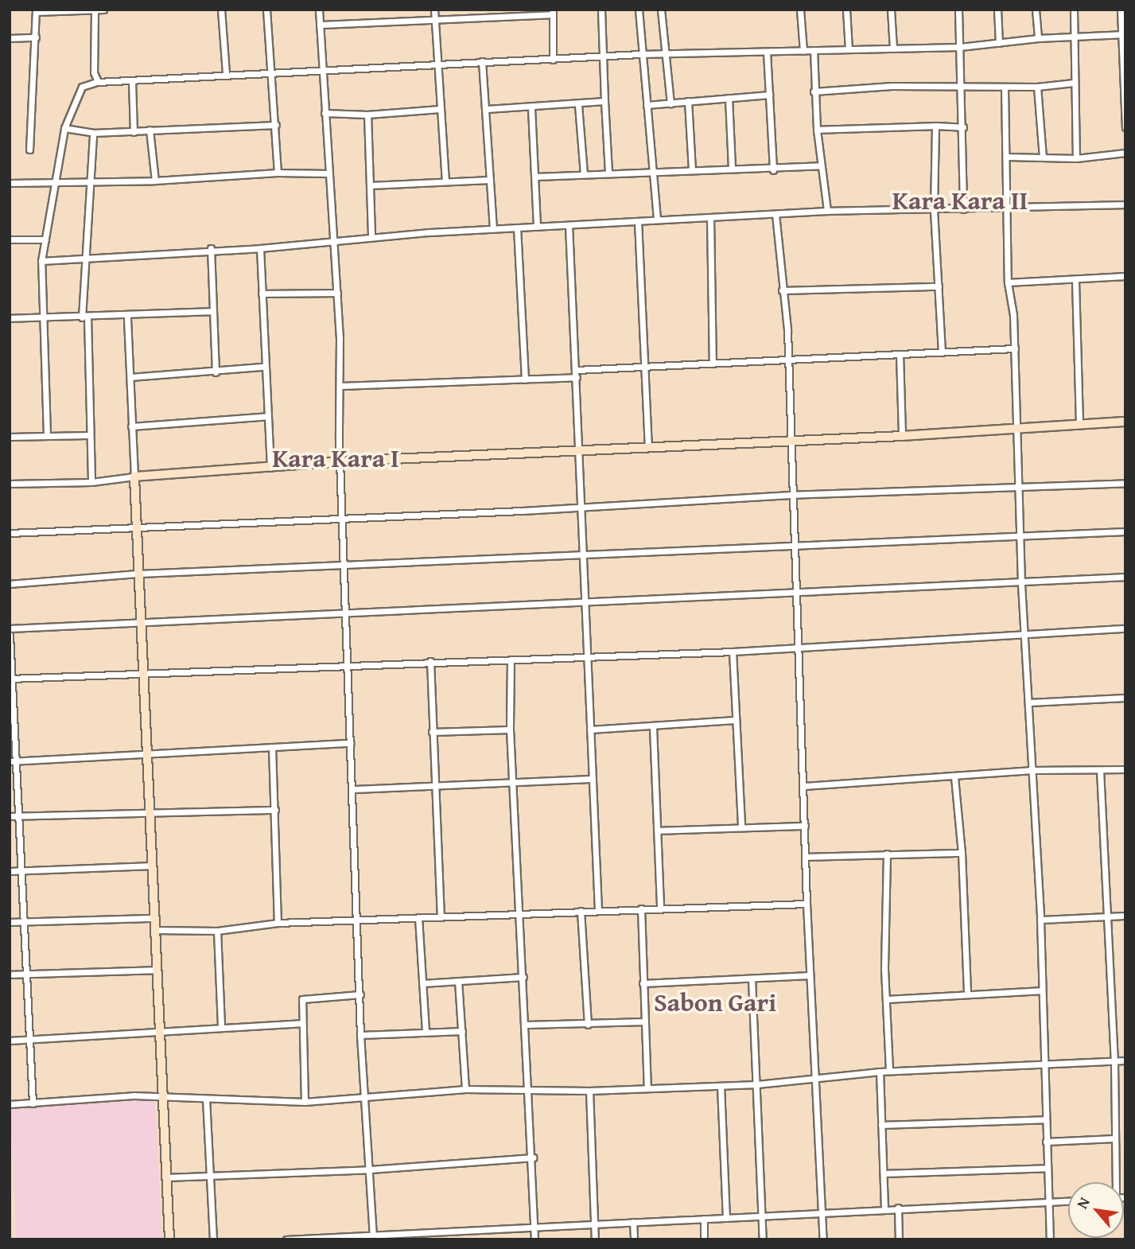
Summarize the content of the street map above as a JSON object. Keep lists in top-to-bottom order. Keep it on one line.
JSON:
{"districts":["Kara Kara II","Kara Kara I","Sabon Gari"],"north":"top left"}
